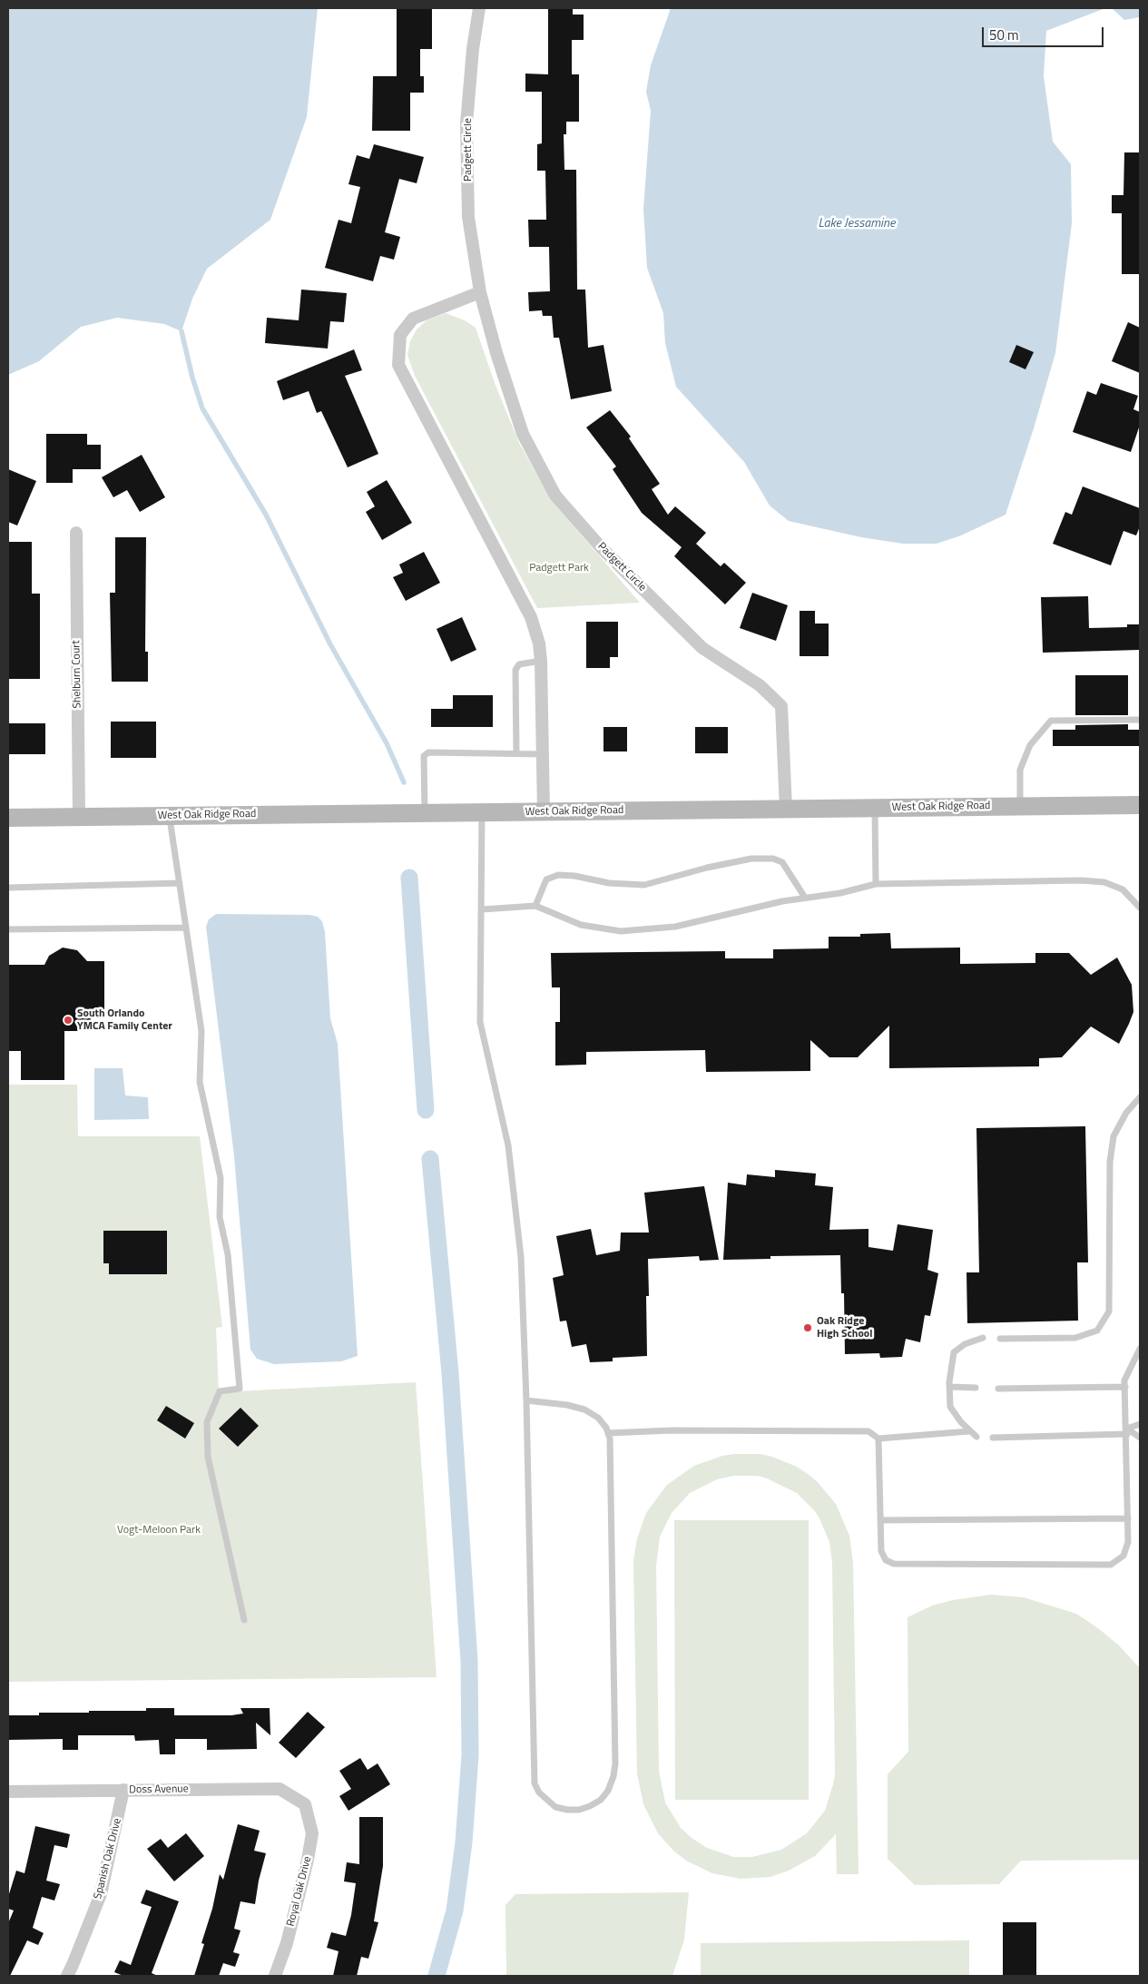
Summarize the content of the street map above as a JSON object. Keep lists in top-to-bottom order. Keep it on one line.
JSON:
{"streets":{"main road":["West Oak Ridge Road"],"street":["Padgett Circle","Shelburn Court","Doss Avenue","Spanish Oak Drive","Royal Oak Drive"]},"crossings":[["Padgett Circle","West Oak Ridge Road"],["Shelburn Court","West Oak Ridge Road"],["Doss Avenue","Spanish Oak Drive"],["Doss Avenue","Royal Oak Drive"]],"water":["Lake Jessamine"],"parks":["Padgett Park","Vogt-Meloon Park"],"places":["South Orlando YMCA Family Center","Oak Ridge High School"],"scale_bar":"50 m"}
